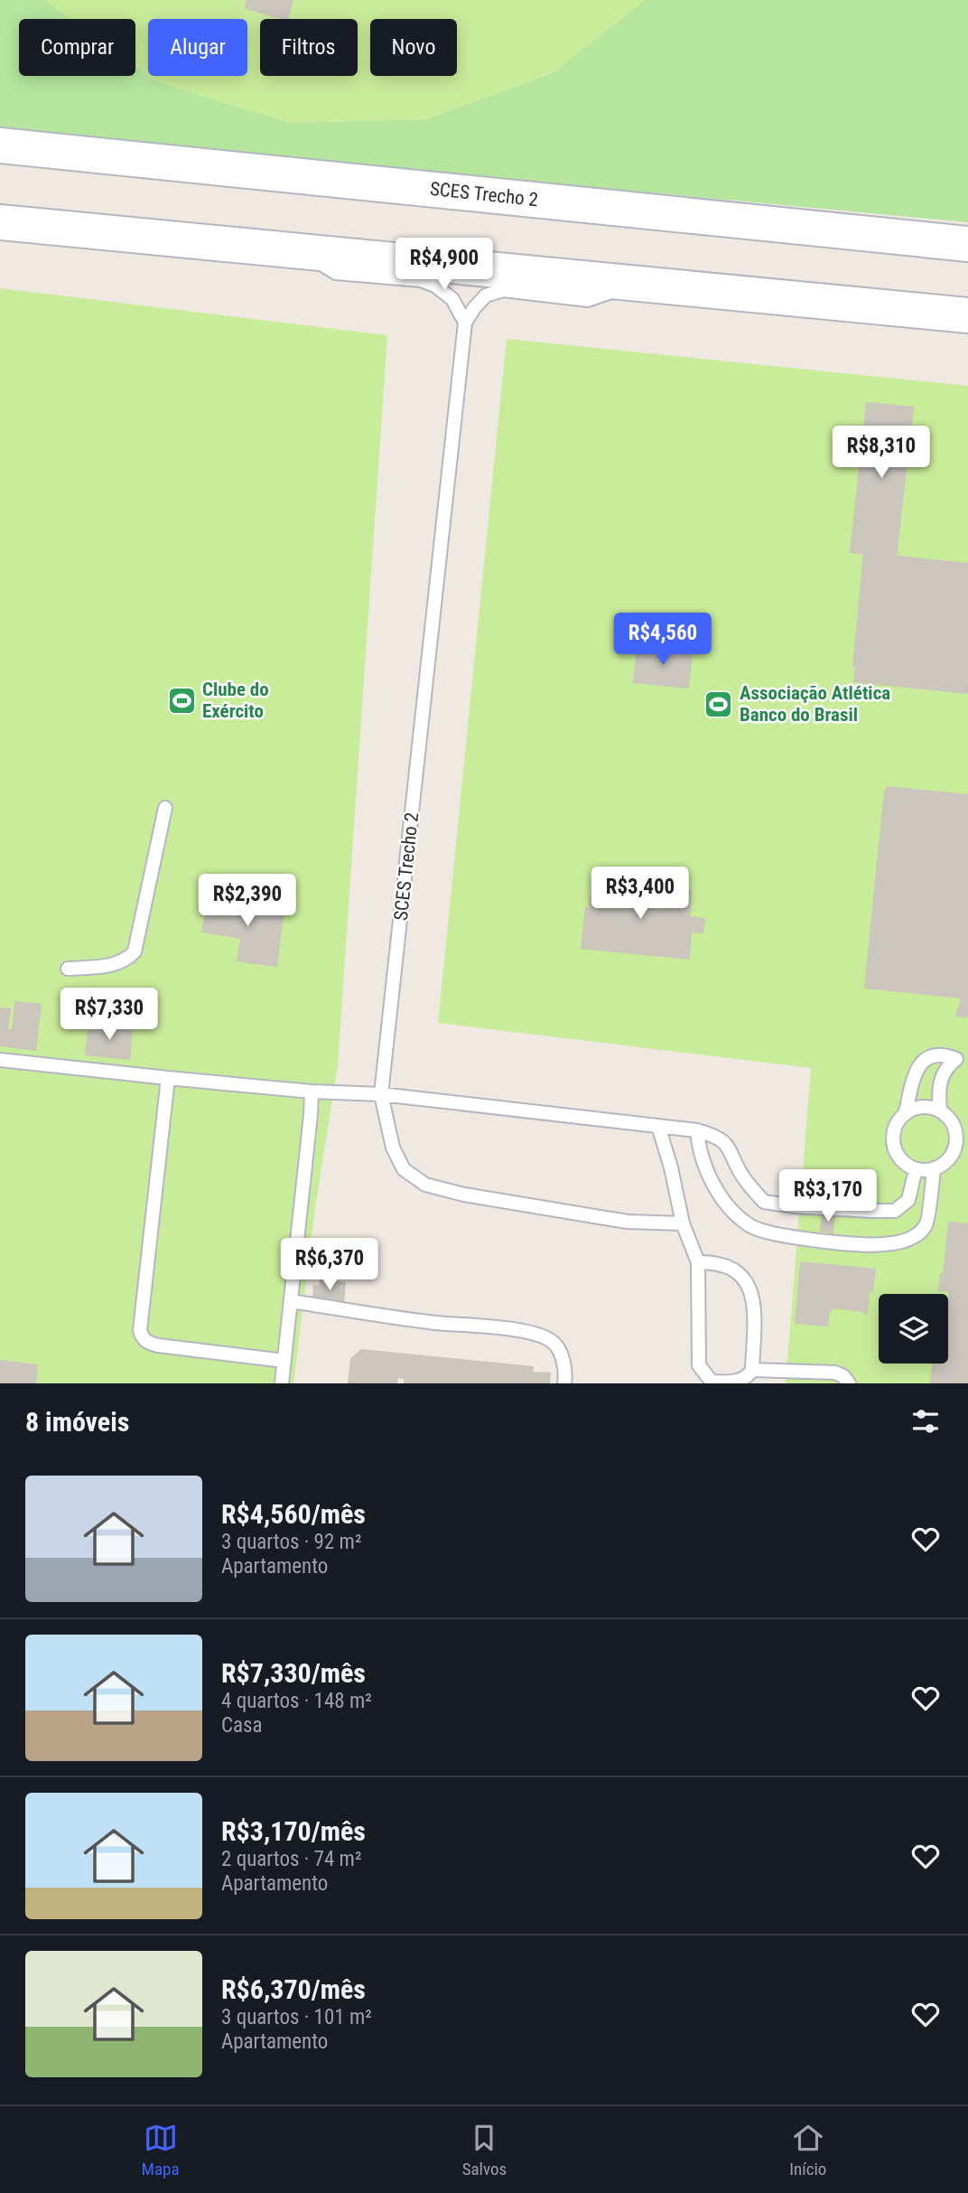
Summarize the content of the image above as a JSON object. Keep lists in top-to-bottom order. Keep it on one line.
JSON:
{"streets":{"main road":["SCES Trecho 2"]},"places":{"sports":["Clube do Exército","Associação Atlética Banco do Brasil"]},"page":{"chip":["Comprar","Alugar","Filtros","Novo"],"price":["R$4,900","R$8,310","R$4,560","R$3,400","R$2,390","R$7,330","R$3,170","R$6,370"],"heading":"8 imóveis","list":[{"name":"R$4,560/mês","note":"3 quartos · 92 m² · Apartamento"},{"name":"R$7,330/mês","note":"4 quartos · 148 m² · Casa"},{"name":"R$3,170/mês","note":"2 quartos · 74 m² · Apartamento"},{"name":"R$6,370/mês","note":"3 quartos · 101 m² · Apartamento"}],"tabs":["Mapa","Salvos","Início"]}}
